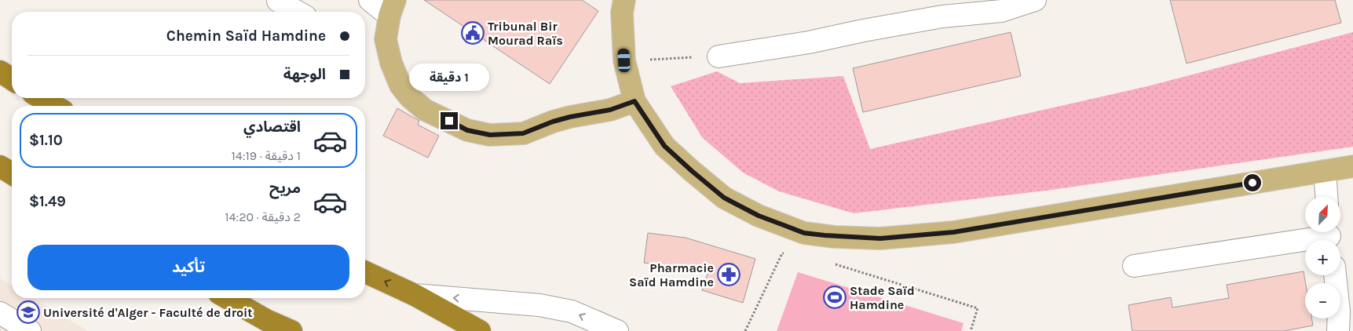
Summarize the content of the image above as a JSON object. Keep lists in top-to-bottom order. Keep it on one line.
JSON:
{"places":{"public building":["Tribunal Bir Mourad Raïs"],"pharmacy":["Pharmacie Saïd Hamdine"],"sports":["Stade Saïd Hamdine"],"school or university":["Université d'Alger - Faculté de droit"]},"north":"top right","page":{"banner":["Chemin Saïd Hamdine","الوجهة"],"bubble":"1 دقيقة","list":[{"name":"اقتصادي","note":"1 دقيقة · 14:19","value":"$1.10"},{"name":"مريح","note":"2 دقيقة · 14:20","value":"$1.49"}],"map_buttons":["+","−"],"buttons":"تأكيد"}}
